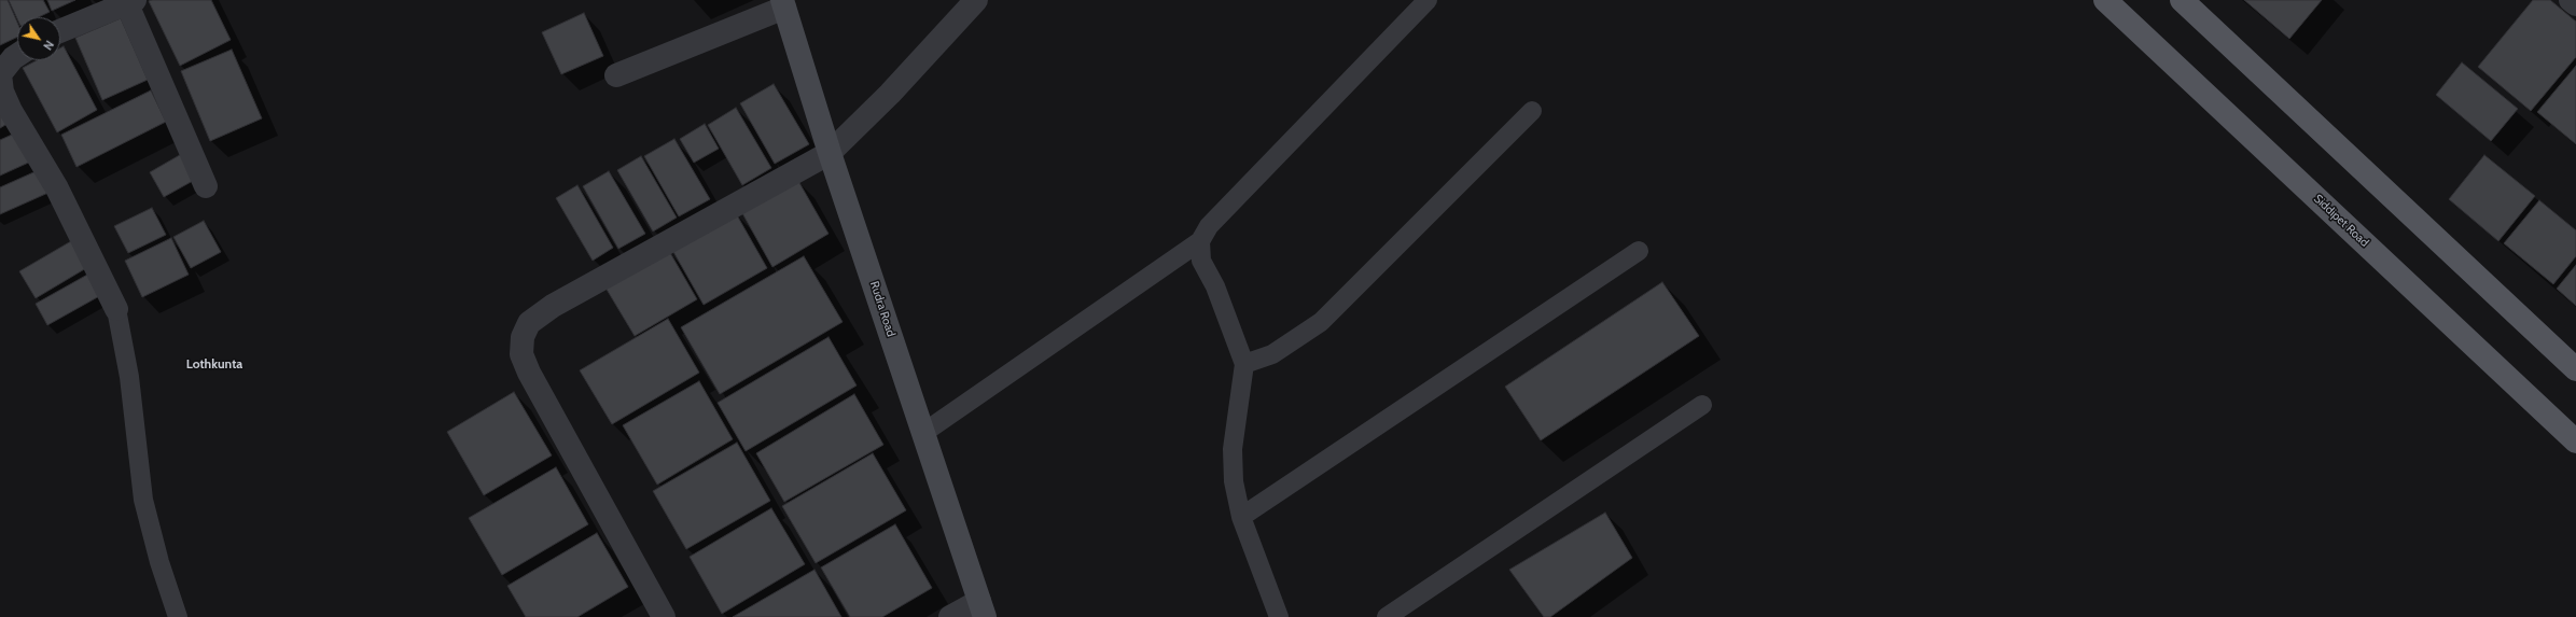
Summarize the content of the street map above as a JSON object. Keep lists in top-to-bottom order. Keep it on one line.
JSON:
{"streets":{"main road":["Siddipet Road","Rudra Road"]},"districts":["Lothkunta"],"north":"bottom right"}
